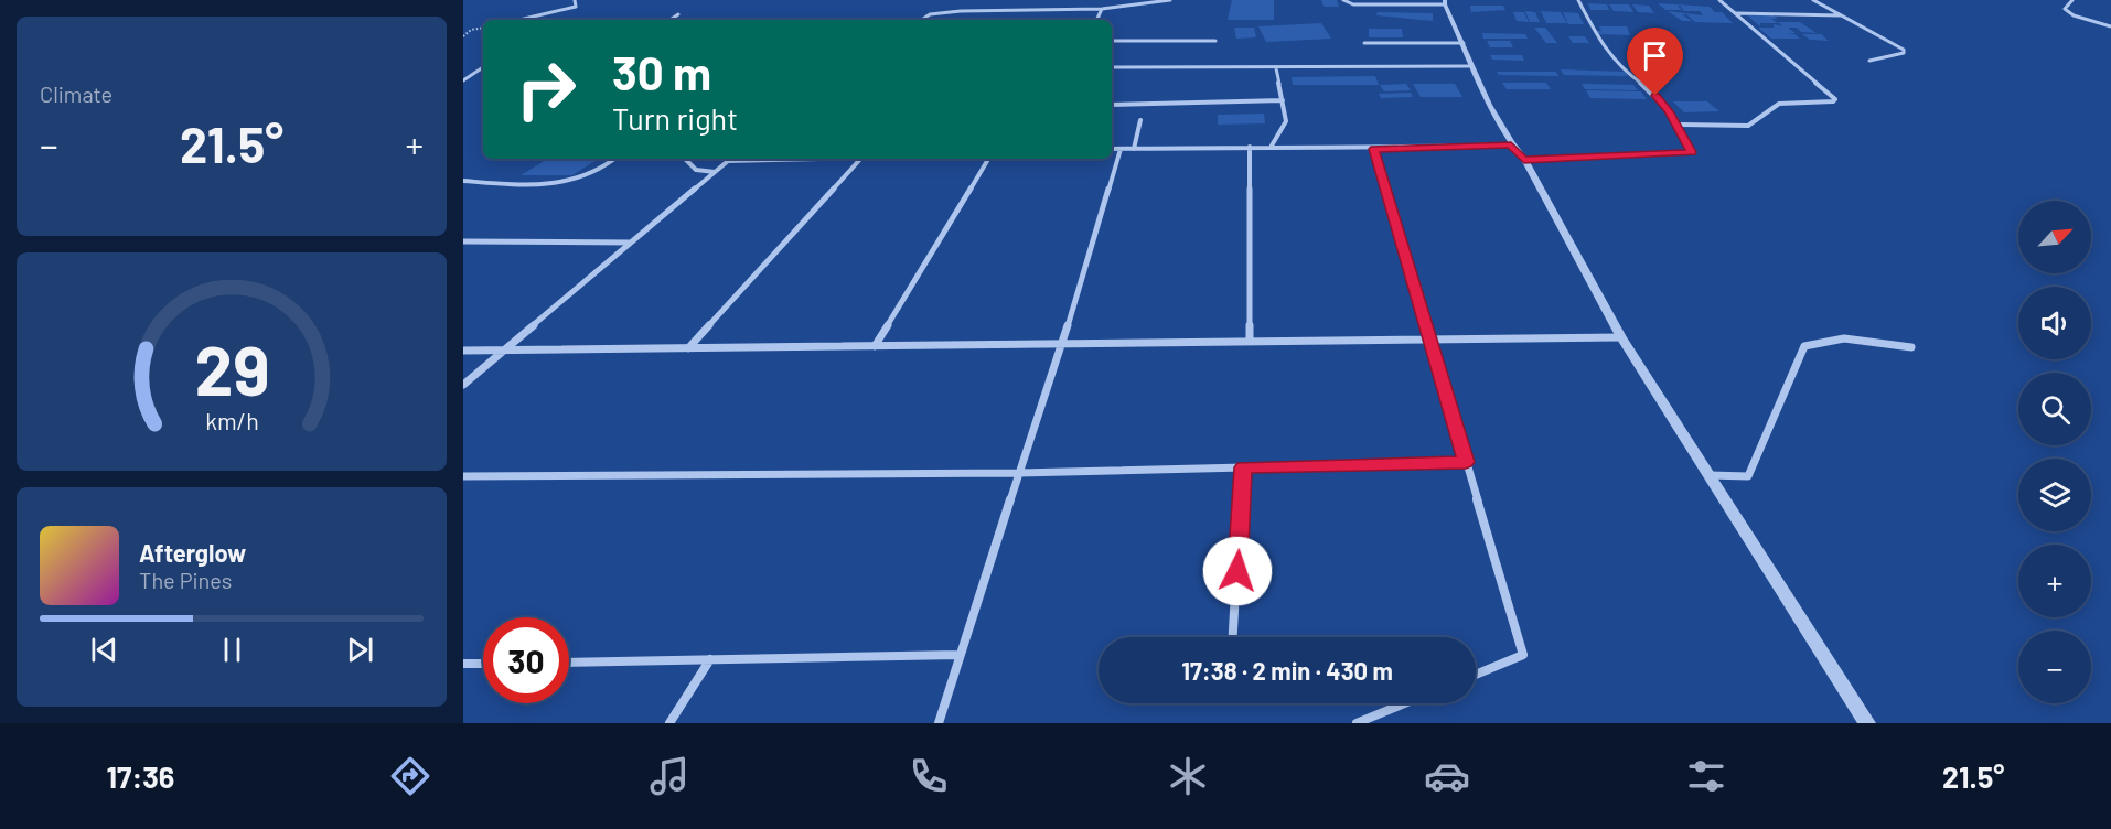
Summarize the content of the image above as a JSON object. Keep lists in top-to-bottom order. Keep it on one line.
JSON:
{"north":"top right","page":{"tile":"Climate","turn":["30 m","Turn right"],"heat":["−","21.5°","+"],"map_buttons":["+","−"],"song":["Afterglow","The Pines"],"limit":"30","trip":"17:38 · 2 min · 430 m","tabs":["17:36","21.5°"],"gauge":["29","km/h"]}}
